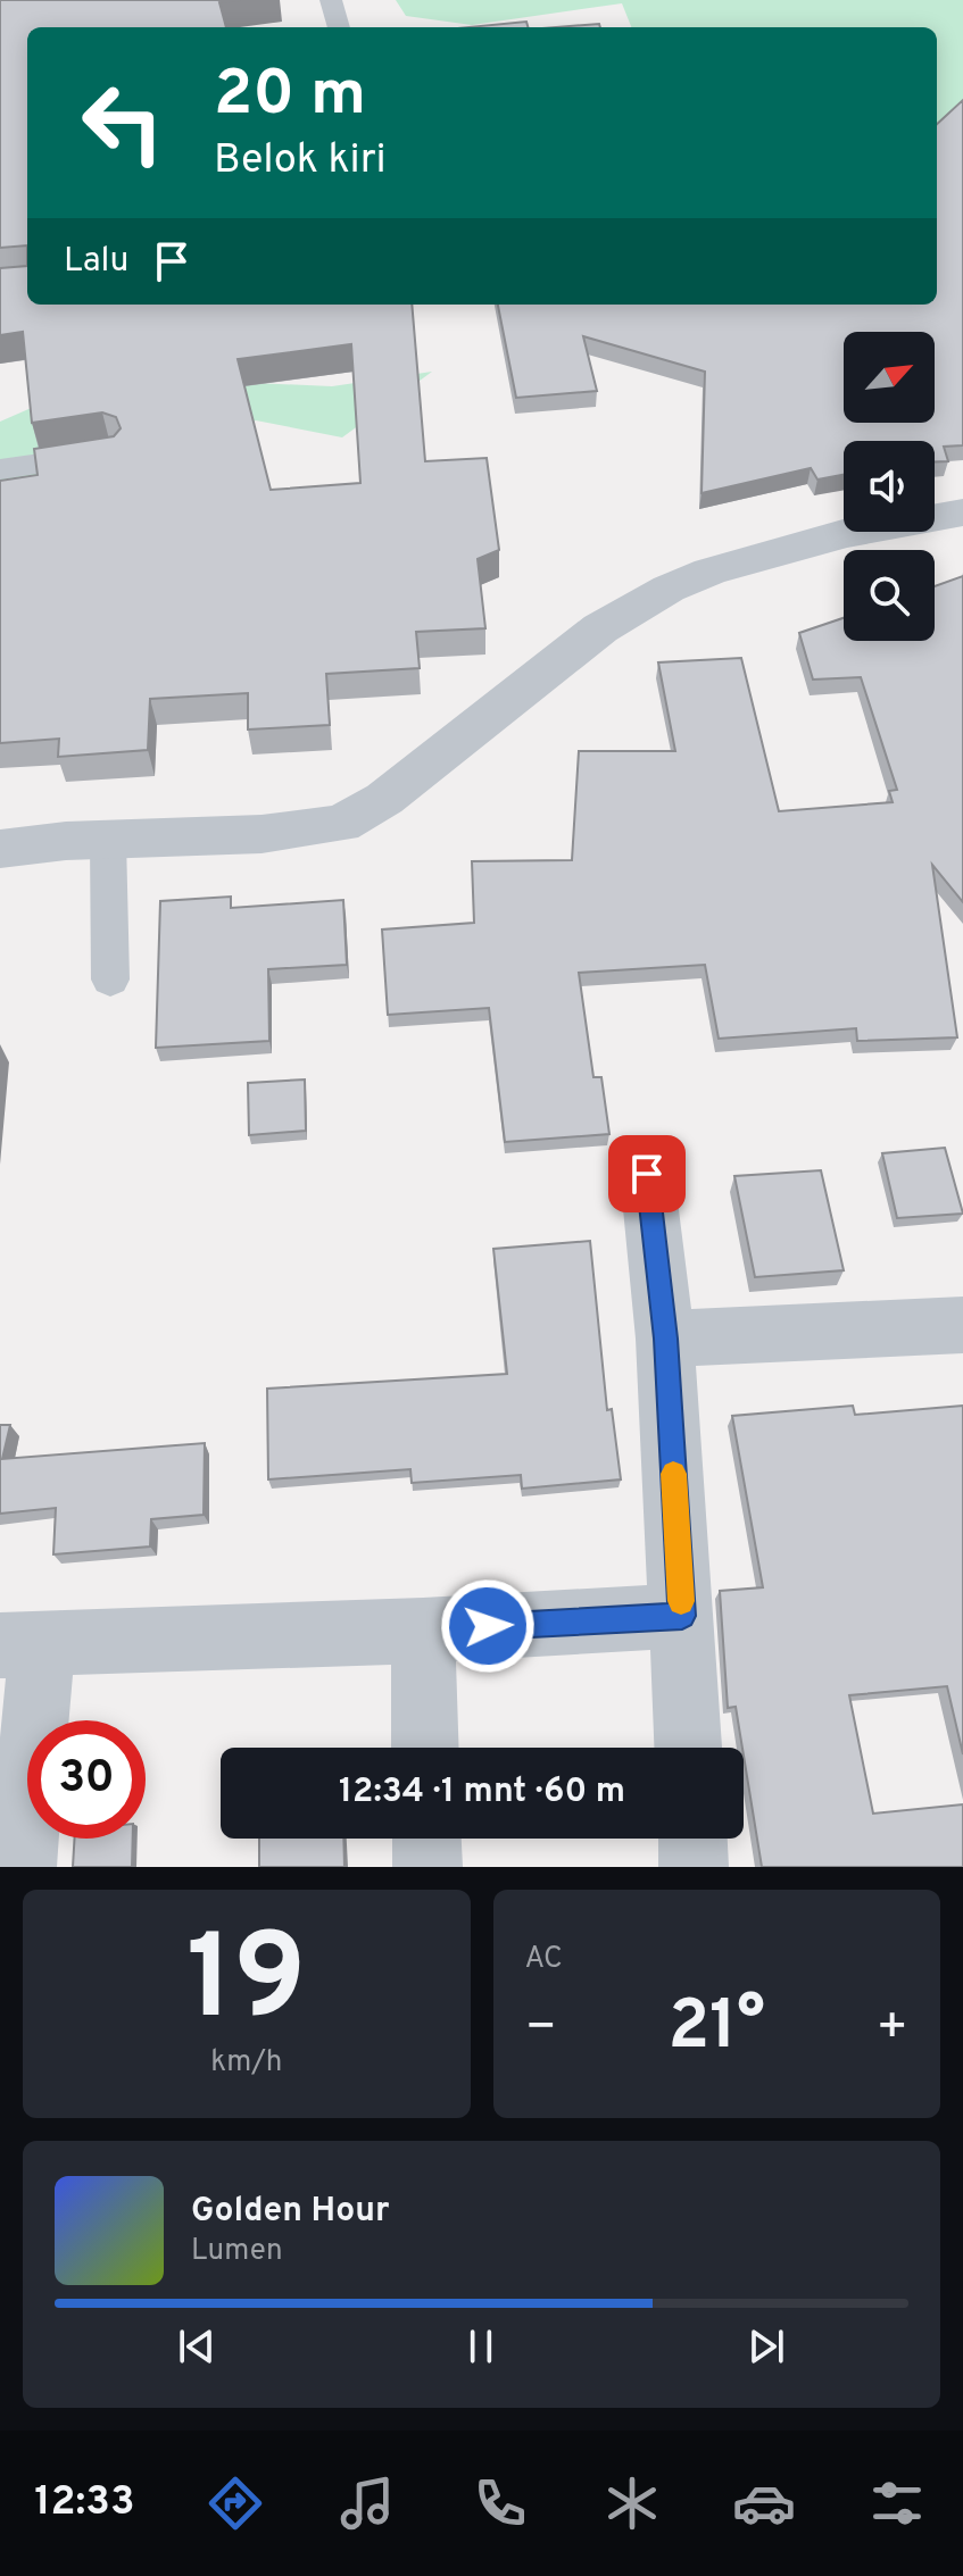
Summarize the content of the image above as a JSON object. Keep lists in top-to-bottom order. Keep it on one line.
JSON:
{"north":"top right","page":{"turn":["20 m","Belok kiri"],"then":"Lalu","limit":"30","trip":"12:34 · 1 mnt · 60 m","tile":[["19","km/h"],"AC"],"heat":["−","21°","+"],"song":["Golden Hour","Lumen"],"tabs":"12:33"}}
